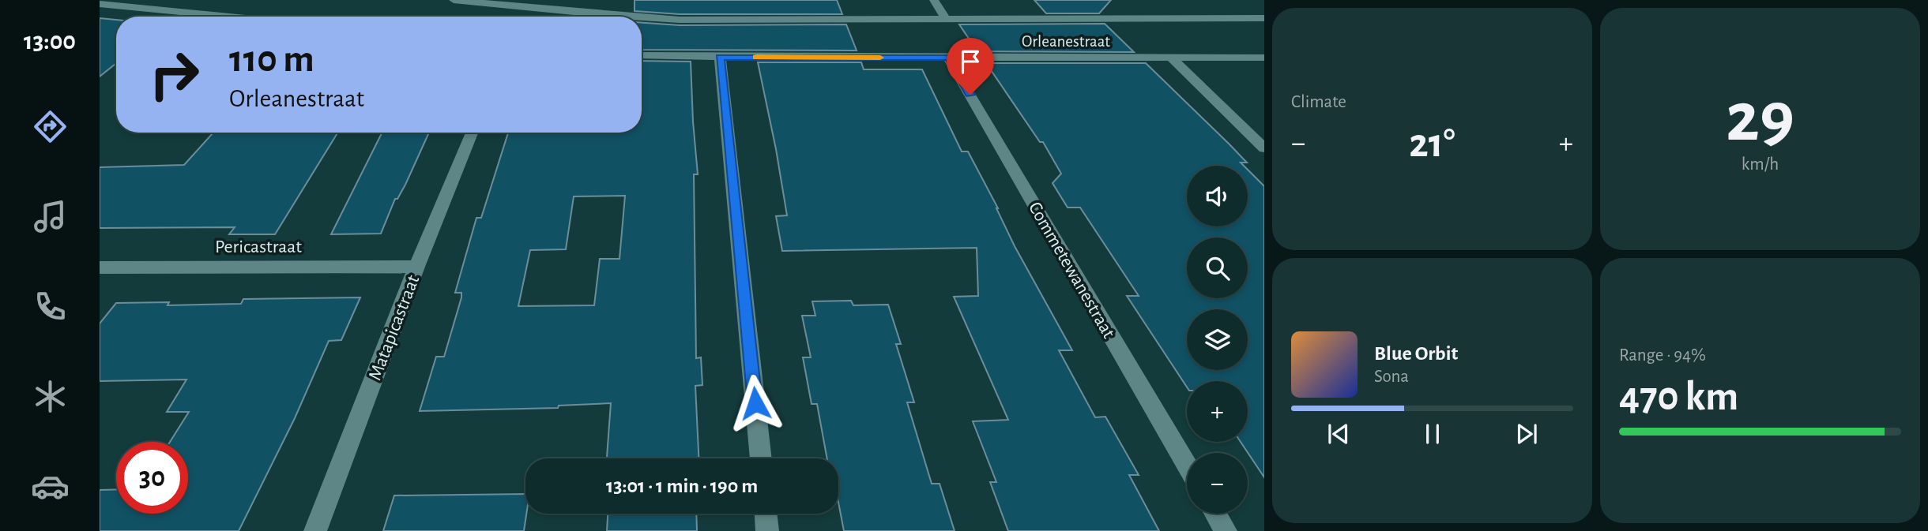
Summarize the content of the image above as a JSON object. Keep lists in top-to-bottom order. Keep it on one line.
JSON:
{"streets":{"street":["Orleanestraat","Pericastraat","Commetewanestraat","Matapicastraat"]},"crossings":[["Orleanestraat","Commetewanestraat"],["Pericastraat","Matapicastraat"]],"page":{"tabs":"13:00","tile":["Climate",["29","km/h"],["Range · 94%","470 km"]],"turn":["110 m","Orleanestraat"],"heat":["−","21°","+"],"map_buttons":["+","−"],"song":["Blue Orbit","Sona"],"limit":"30","trip":"13:01 · 1 min · 190 m"}}
